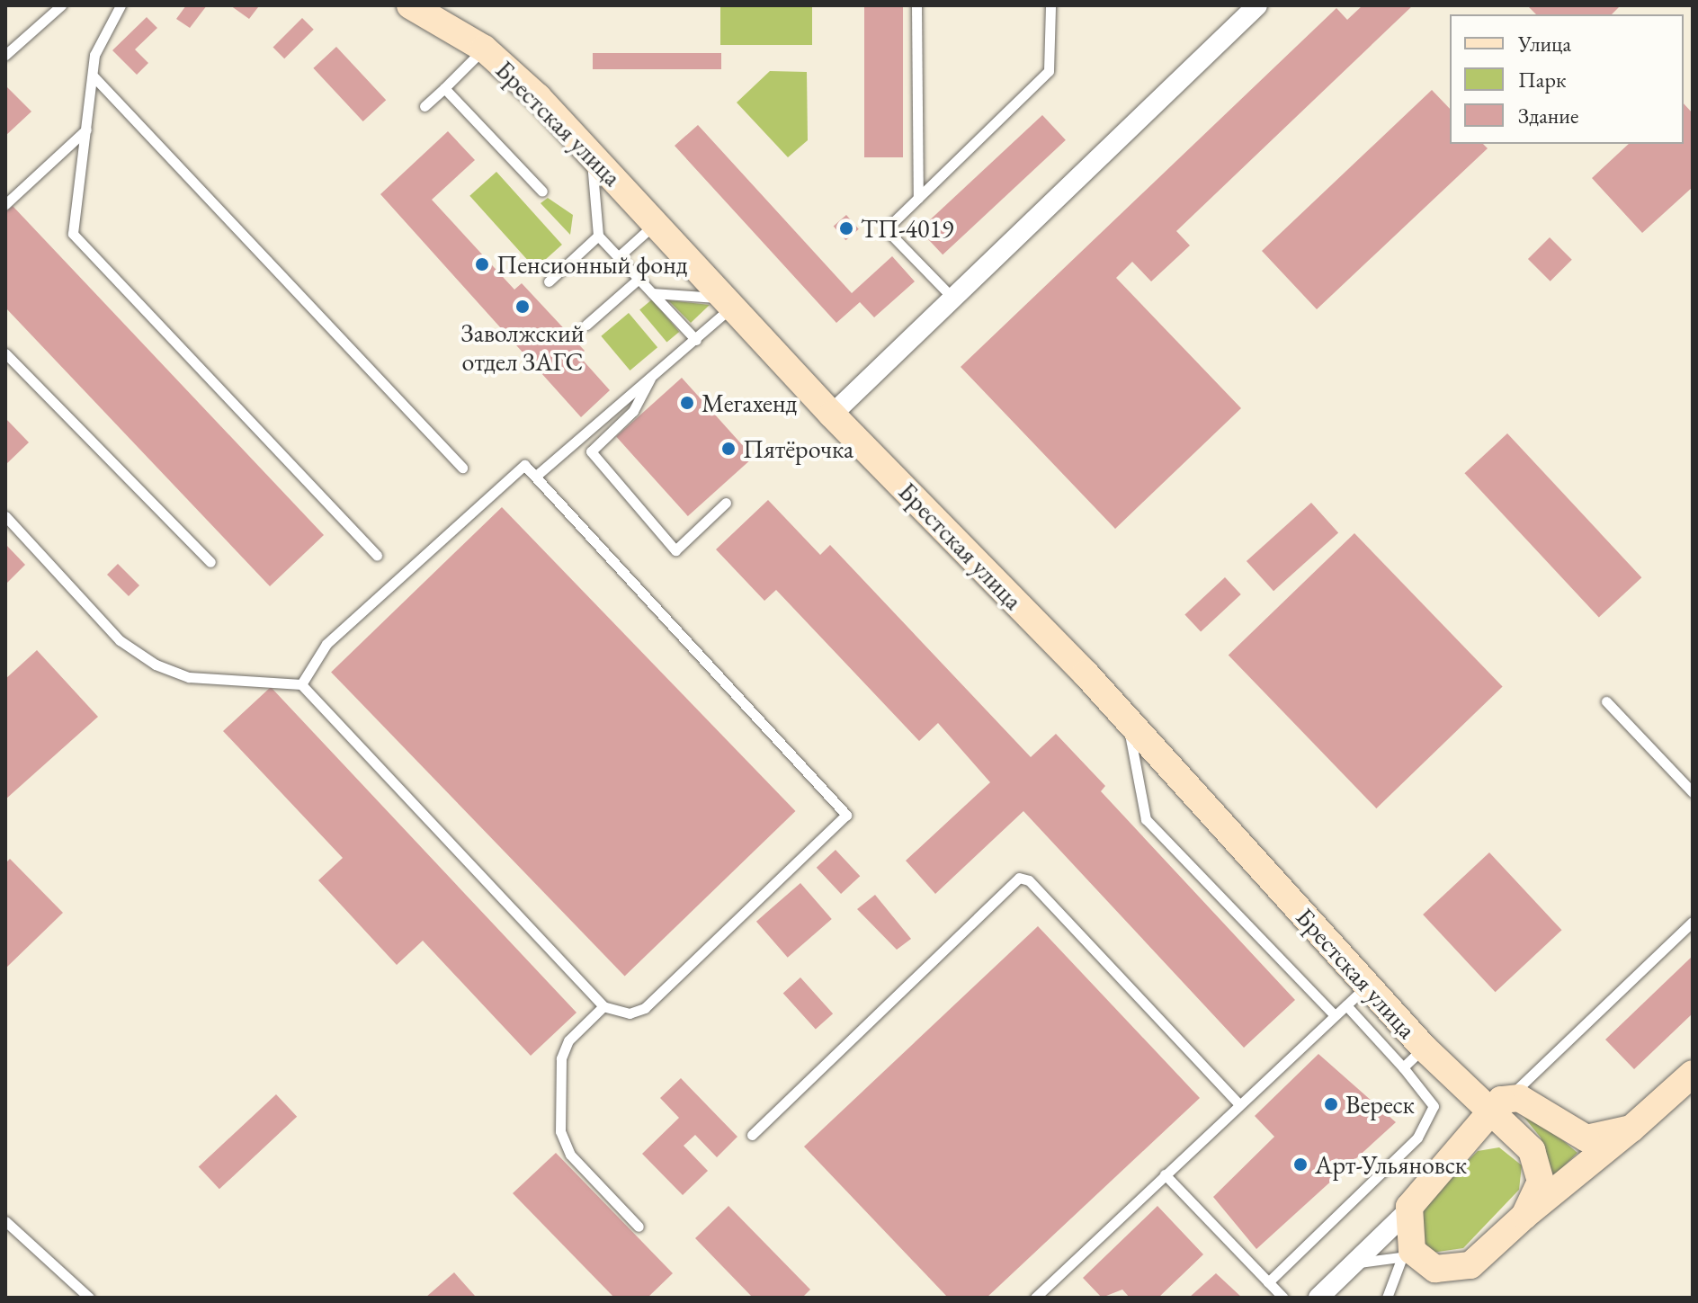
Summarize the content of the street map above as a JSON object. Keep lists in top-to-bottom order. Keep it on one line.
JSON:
{"streets":{"street":["Брестская улица"]},"places":["ТП-4019","Пенсионный фонд","Заволжский отдел ЗАГС","Мегахенд","Пятёрочка","Вереск","Арт-Ульяновск"],"legend":["Улица","Парк","Здание"]}
